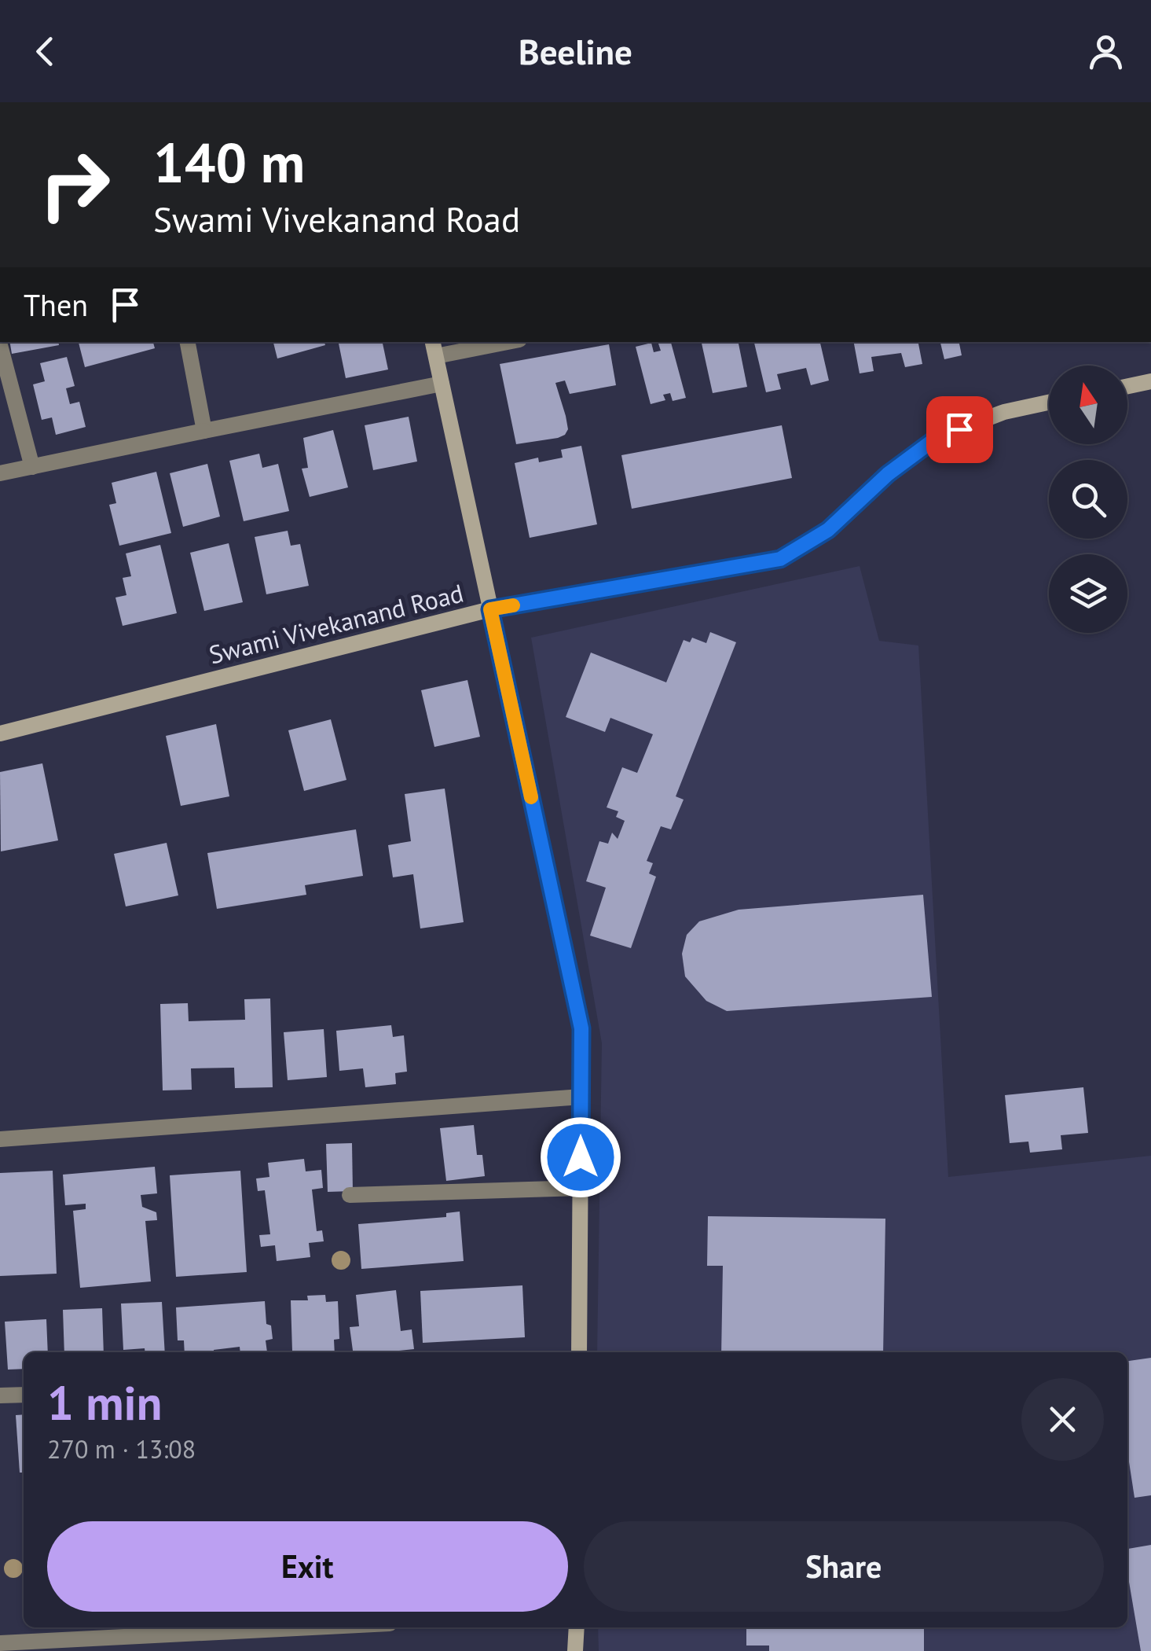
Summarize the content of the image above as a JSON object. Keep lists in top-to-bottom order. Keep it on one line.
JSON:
{"streets":{"street":["Swami Vivekanand Road"]},"north":"top","page":{"header":"Beeline","turn":["140 m","Swami Vivekanand Road"],"then":"Then","heading":["1 min","270 m · 13:08"],"buttons":["Exit","Share"]}}
